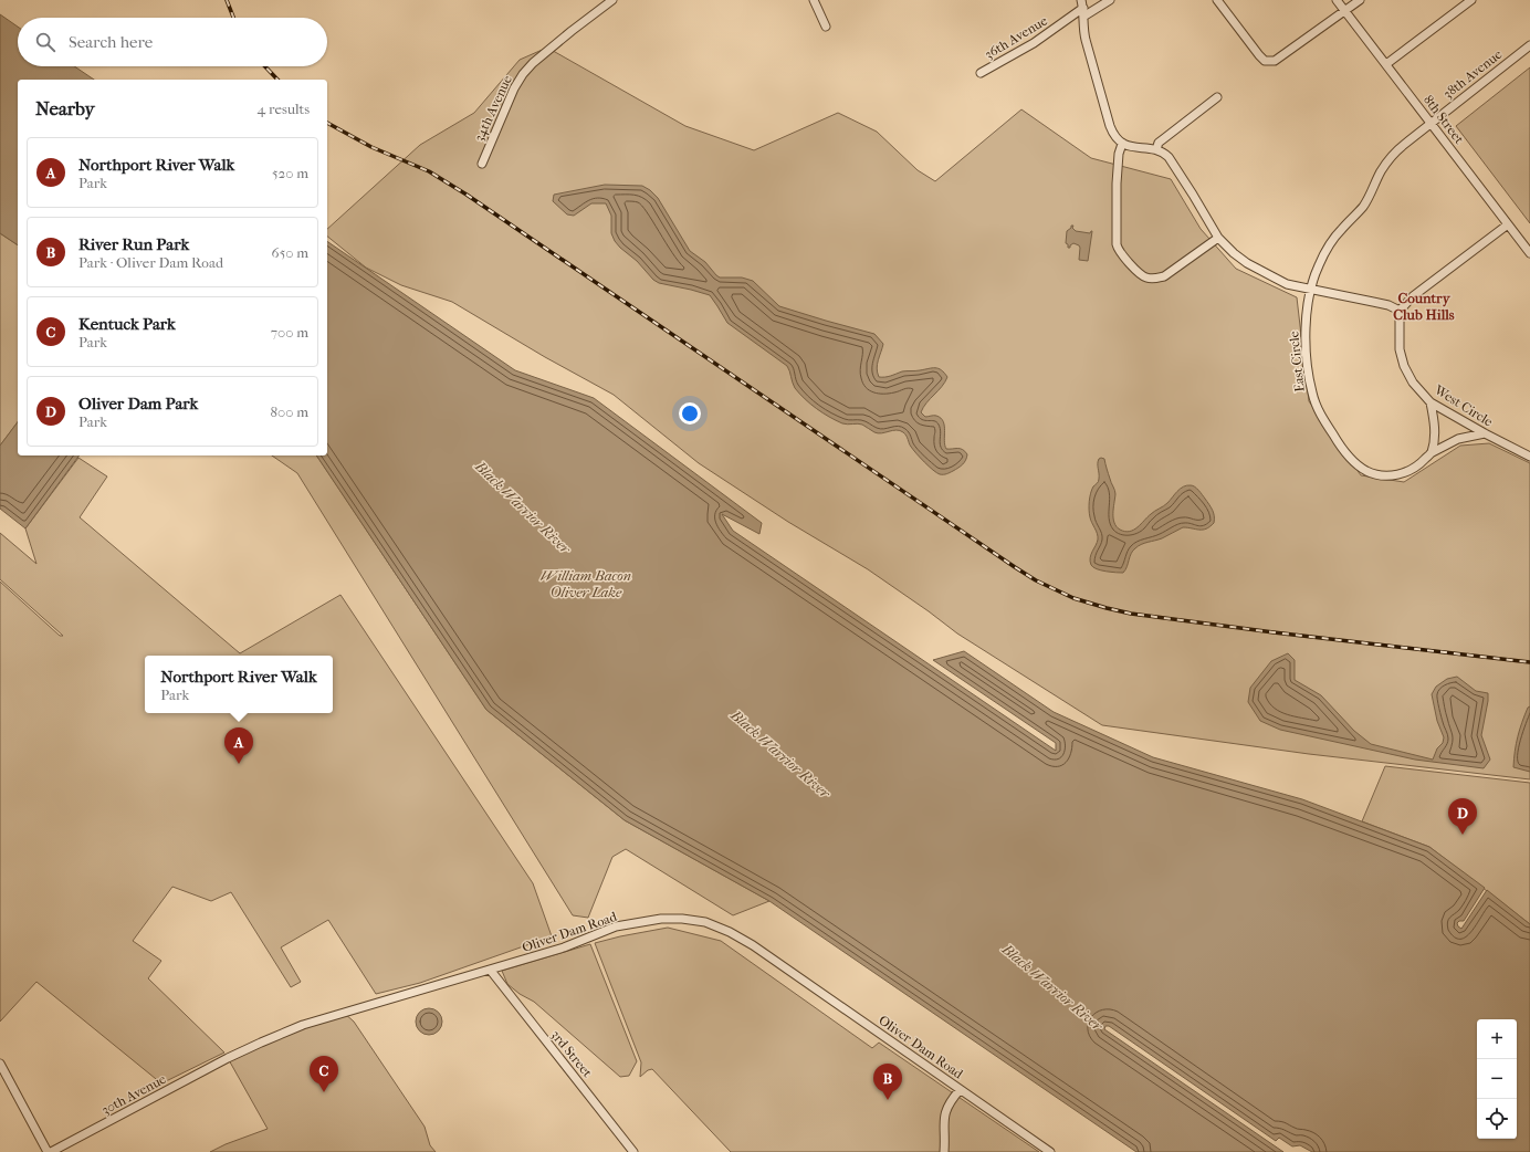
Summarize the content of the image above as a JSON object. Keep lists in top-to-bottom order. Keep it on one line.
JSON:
{"streets":{"street":["36th Avenue","38th Avenue","34th Avenue","8th Street","East Circle","West Circle","Oliver Dam Road","3rd Street","30th Avenue"]},"crossings":[["38th Avenue","8th Street"],["38th Avenue","East Circle"],["8th Street","East Circle"],["East Circle","West Circle"],["Oliver Dam Road","3rd Street"],["Oliver Dam Road","30th Avenue"]],"districts":["Country Club Hills"],"water":["Black Warrior River","William Bacon Oliver Lake"],"page":{"search":"Search here","heading":["Nearby","4 results"],"list":[{"mark":"A","name":"Northport River Walk","note":"Park","value":"520 m"},{"mark":"B","name":"River Run Park","note":"Park · Oliver Dam Road","value":"650 m"},{"mark":"C","name":"Kentuck Park","note":"Park","value":"700 m"},{"mark":"D","name":"Oliver Dam Park","note":"Park","value":"800 m"}],"popup":["Northport River Walk","Park"],"pins":["A","D","C","B"],"map_buttons":["+","−"]}}
